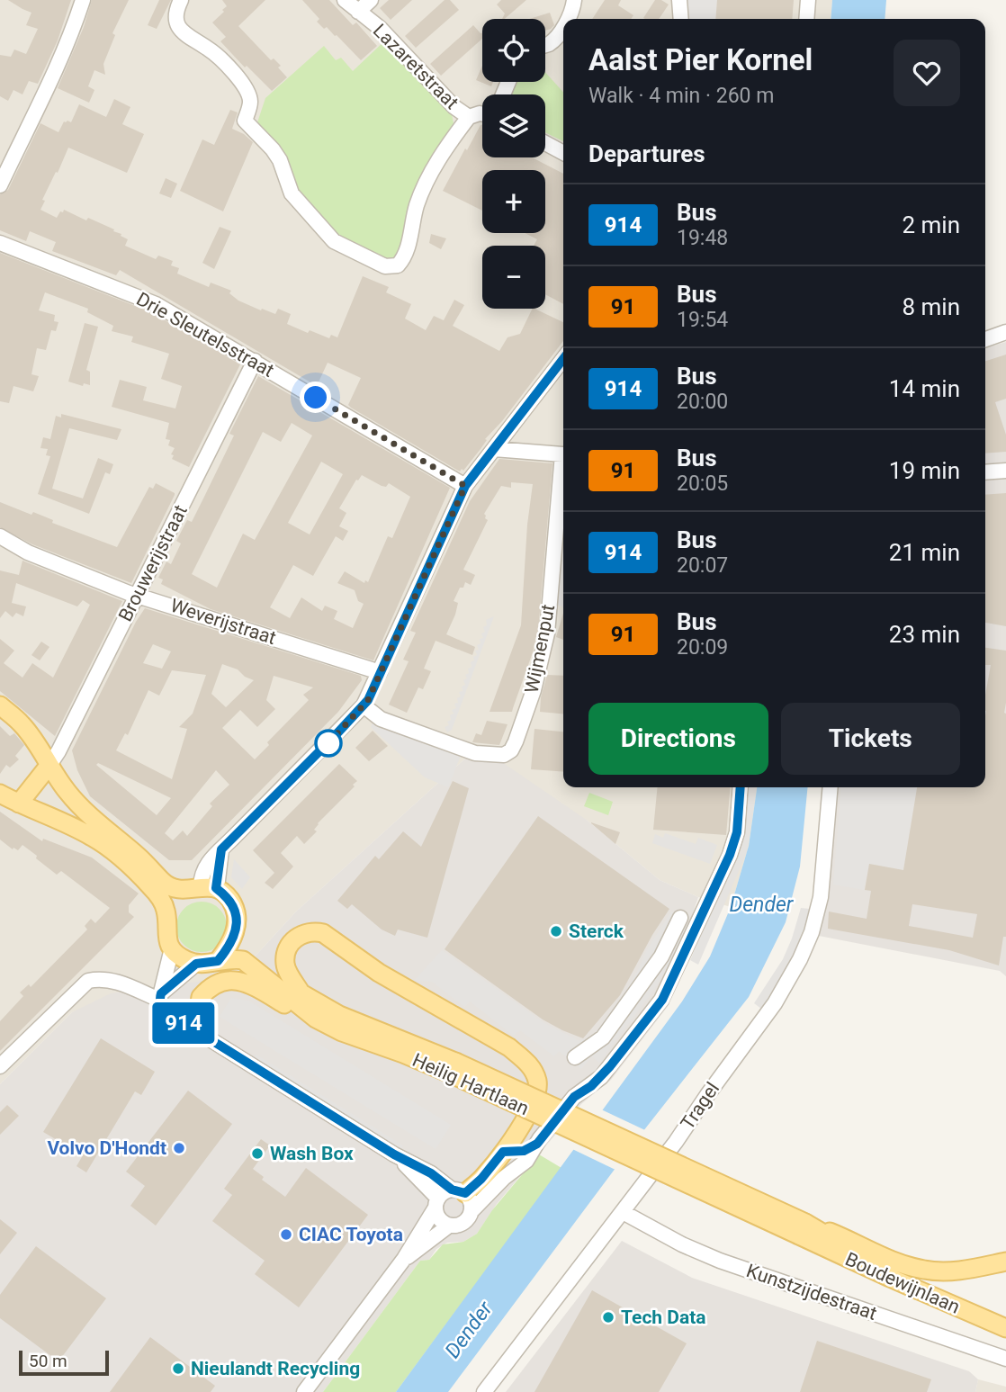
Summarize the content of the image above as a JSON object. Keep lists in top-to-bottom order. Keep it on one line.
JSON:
{"streets":{"main road":["Heilig Hartlaan","Boudewijnlaan"],"street":["Lazaretstraat","Drie Sleutelsstraat","Brouwerijstraat","Weverijstraat","Wijmenput","Tragel","Kunstzijdestraat"]},"crossings":[["Drie Sleutelsstraat","Brouwerijstraat"],["Brouwerijstraat","Weverijstraat"],["Heilig Hartlaan","Boudewijnlaan"],["Tragel","Kunstzijdestraat"]],"water":["Dender"],"places":["Sterck","Volvo D'Hondt","Wash Box","CIAC Toyota","Tech Data","Nieulandt Recycling"],"lines":["bus line 914"],"scale_bar":"50 m","page":{"on_map":"914","map_buttons":["+","−"],"heading":[["Aalst Pier Kornel","Walk · 4 min · 260 m"],"Departures"],"list":[{"mark":"914","name":"Bus","note":"19:48","value":"2 min"},{"mark":"91","name":"Bus","note":"19:54","value":"8 min"},{"mark":"914","name":"Bus","note":"20:00","value":"14 min"},{"mark":"91","name":"Bus","note":"20:05","value":"19 min"},{"mark":"914","name":"Bus","note":"20:07","value":"21 min"},{"mark":"91","name":"Bus","note":"20:09","value":"23 min"}],"buttons":["Directions","Tickets"],"scale":"50 m"}}
